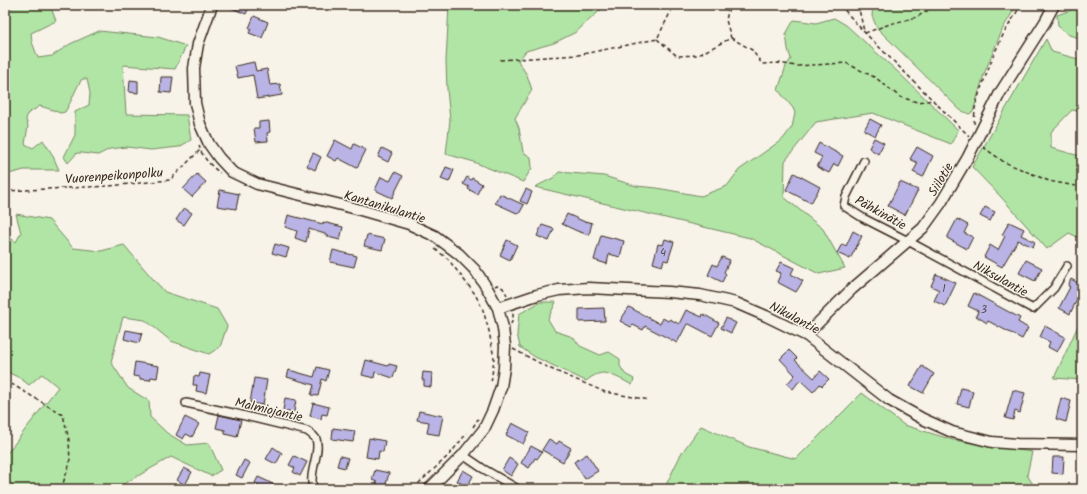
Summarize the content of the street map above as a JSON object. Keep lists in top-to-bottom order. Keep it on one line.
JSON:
{"streets":{"street":["Siilotie","Kantanikulantie","Pähkinätie","Niksulantie","Nikulantie","Malmiojantie"],"path":["Vuorenpeikonpolku"]},"crossings":[["Vuorenpeikonpolku","Kantanikulantie"],["Siilotie","Pähkinätie"],["Siilotie","Niksulantie"],["Siilotie","Nikulantie"],["Kantanikulantie","Nikulantie"],["Pähkinätie","Niksulantie"]],"house_numbers":["4","1","3"]}
